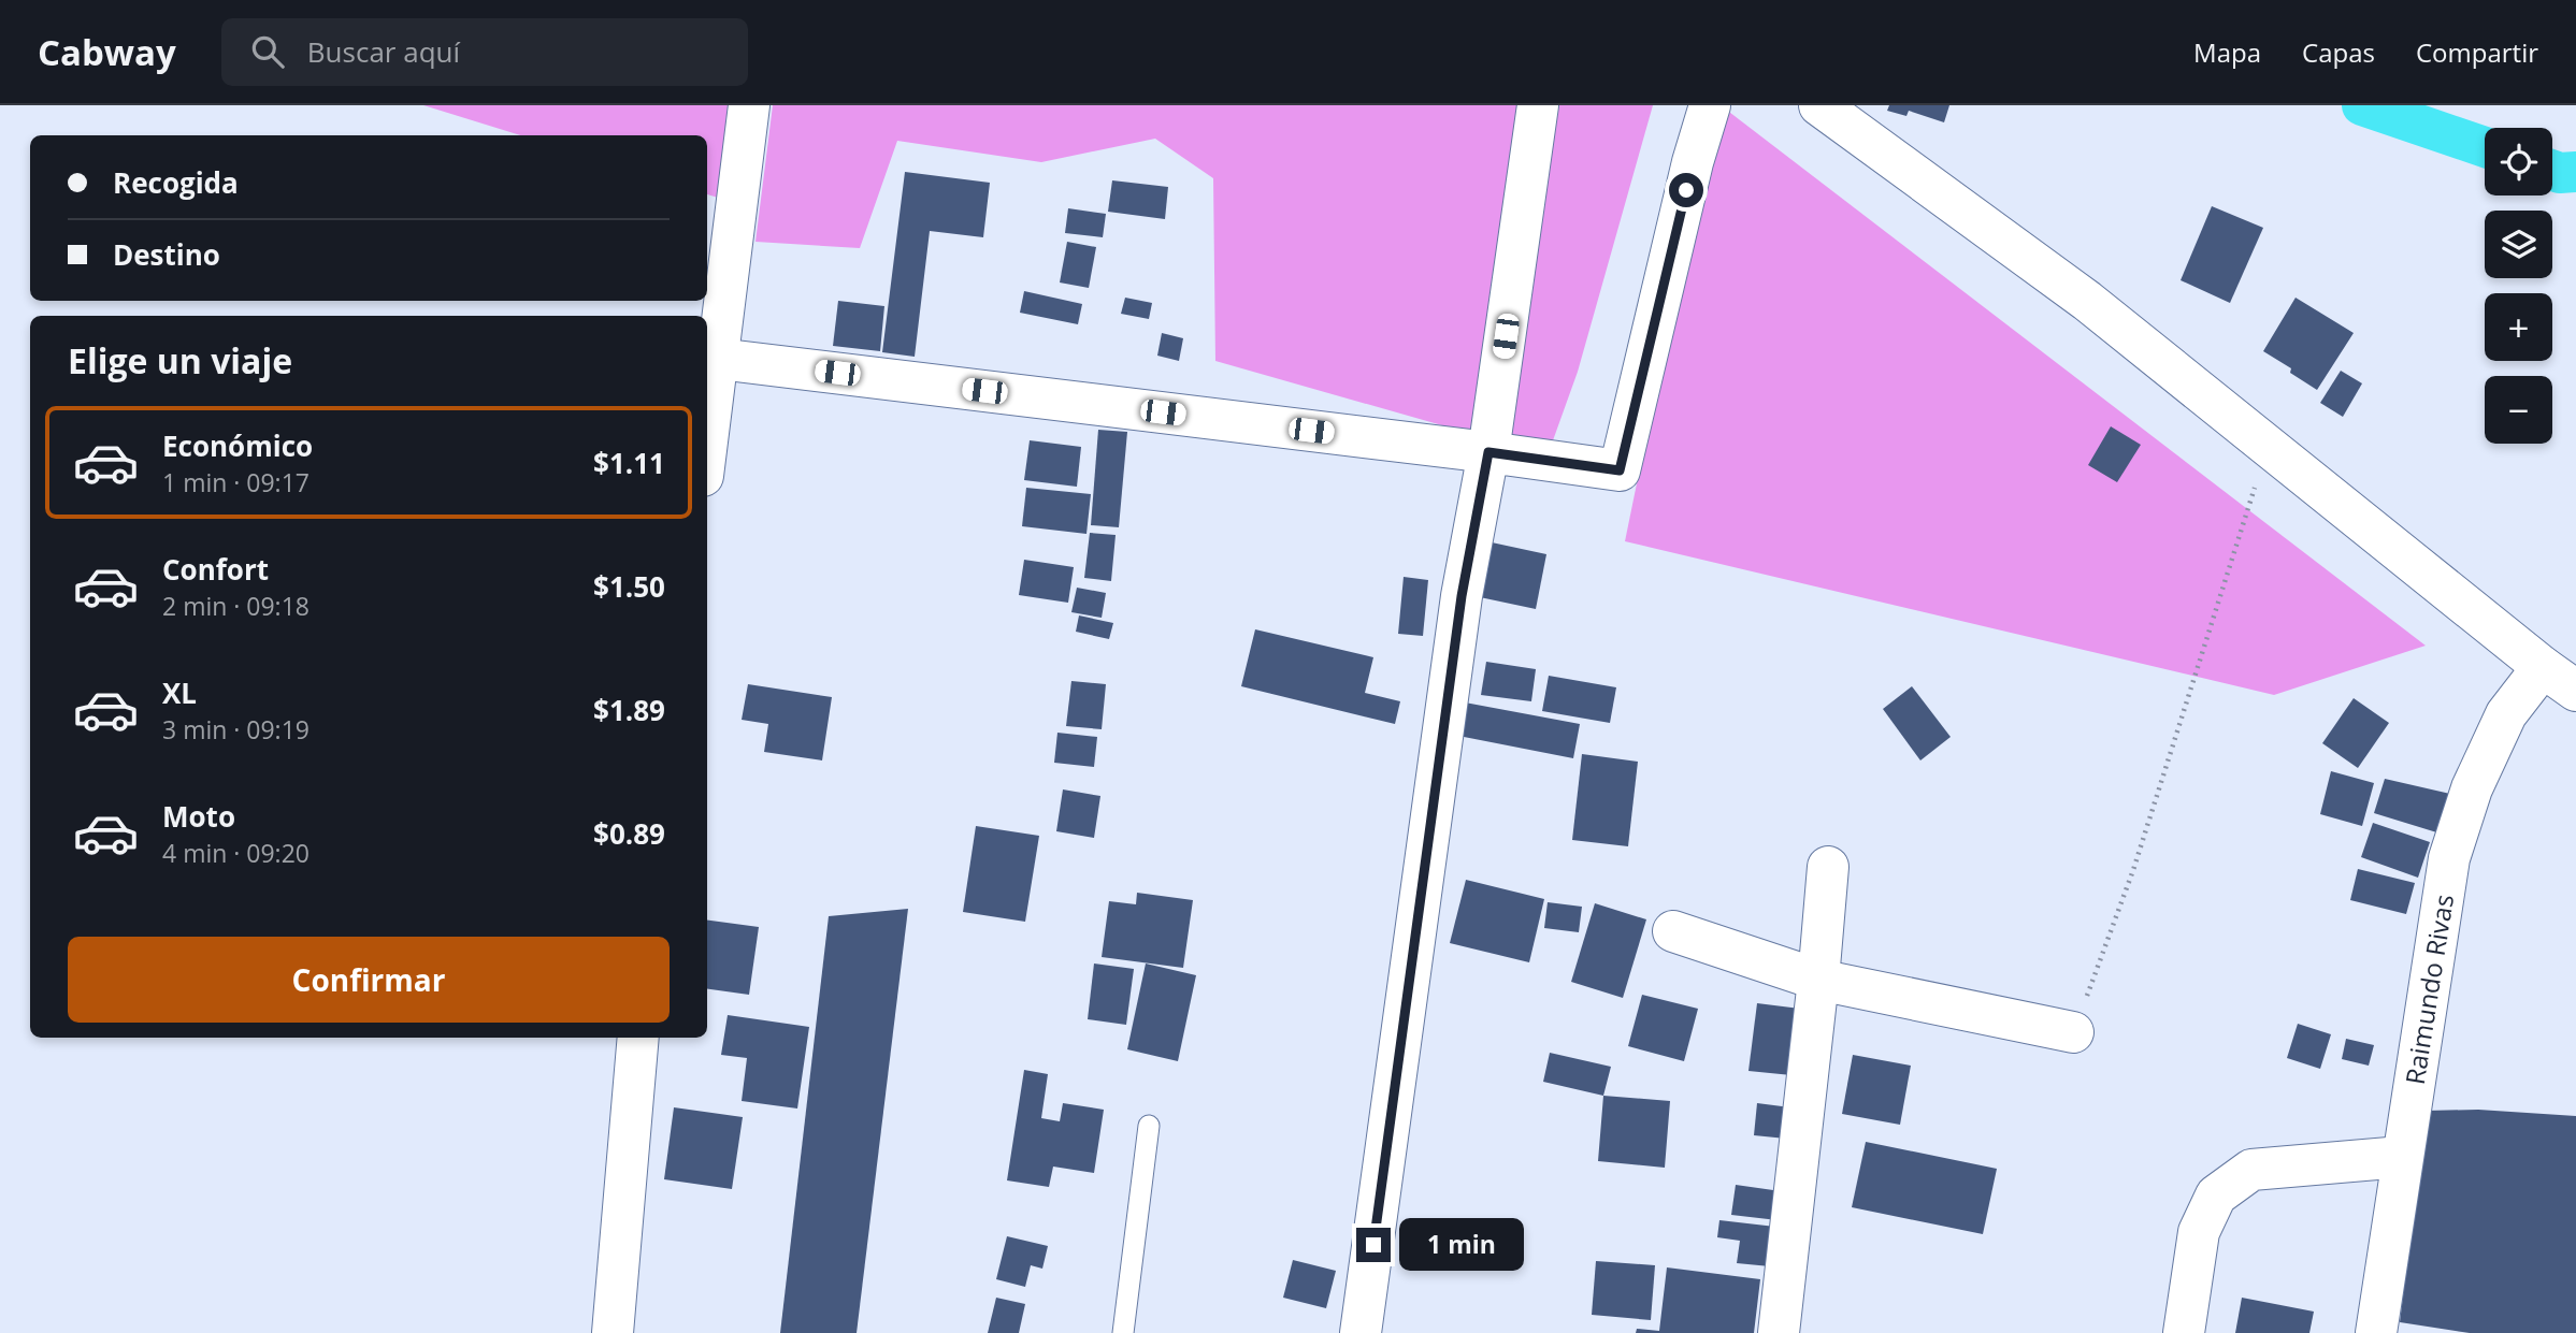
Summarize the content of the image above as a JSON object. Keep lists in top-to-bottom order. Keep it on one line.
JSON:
{"streets":{"street":["Raimundo Rivas"]},"page":{"header":"Cabway","search":"Buscar aquí","nav":["Mapa","Capas","Compartir"],"map_buttons":["+","−"],"banner":["Recogida","Destino"],"heading":"Elige un viaje","list":[{"name":"Económico","note":"1 min · 09:17","value":"$1.11"},{"name":"Confort","note":"2 min · 09:18","value":"$1.50"},{"name":"XL","note":"3 min · 09:19","value":"$1.89"},{"name":"Moto","note":"4 min · 09:20","value":"$0.89"}],"buttons":"Confirmar","bubble":"1 min"}}
